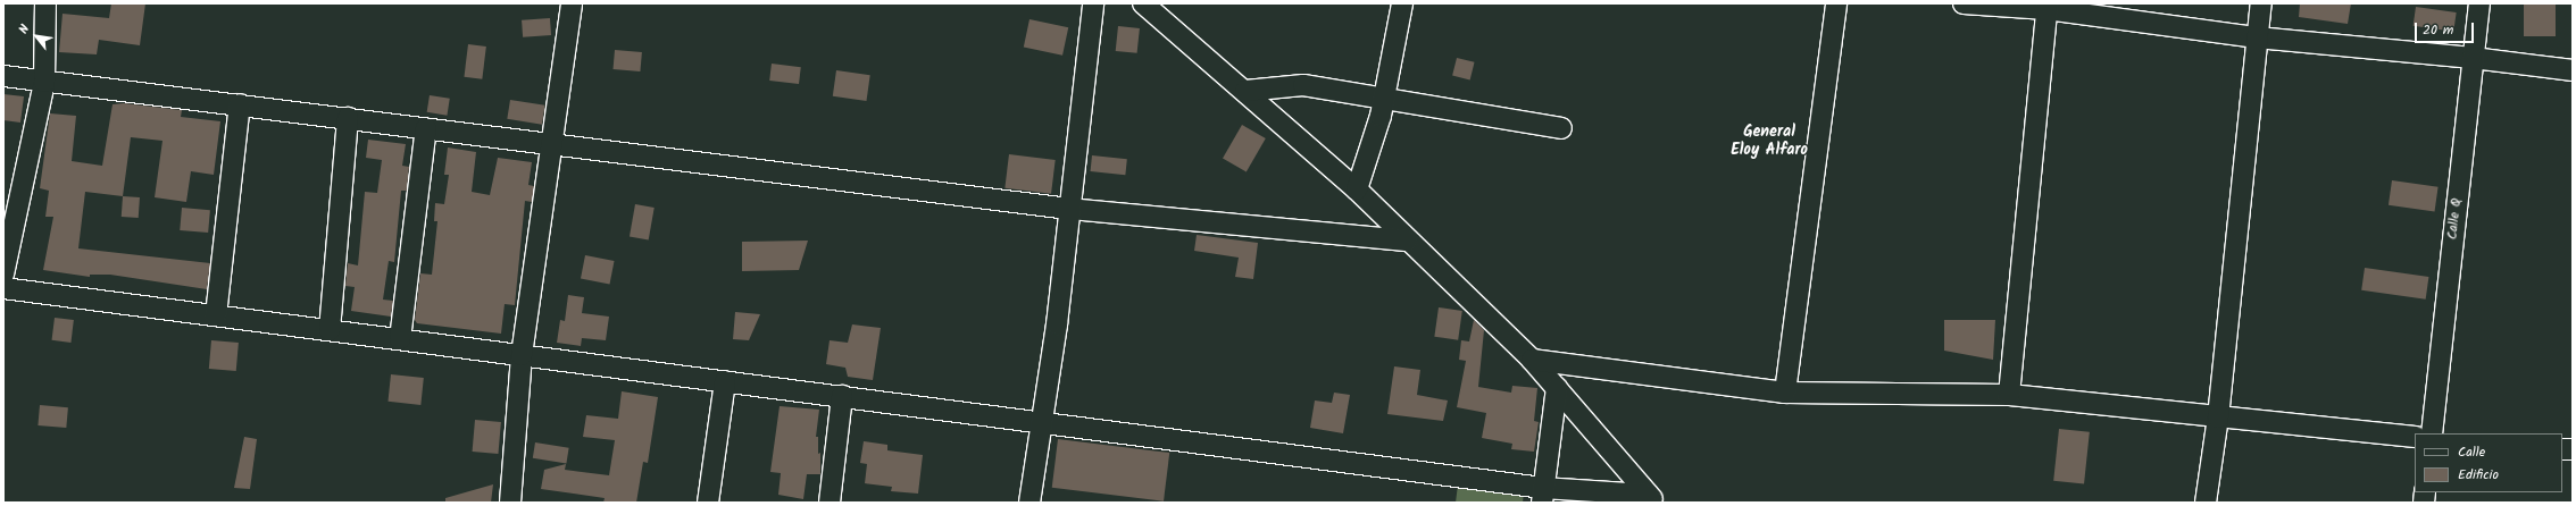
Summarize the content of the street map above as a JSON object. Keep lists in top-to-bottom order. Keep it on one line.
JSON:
{"streets":{"street":["Calle Q"]},"districts":["General Eloy Alfaro"],"legend":["Calle","Edificio"],"scale_bar":"20 m","north":"top left"}
